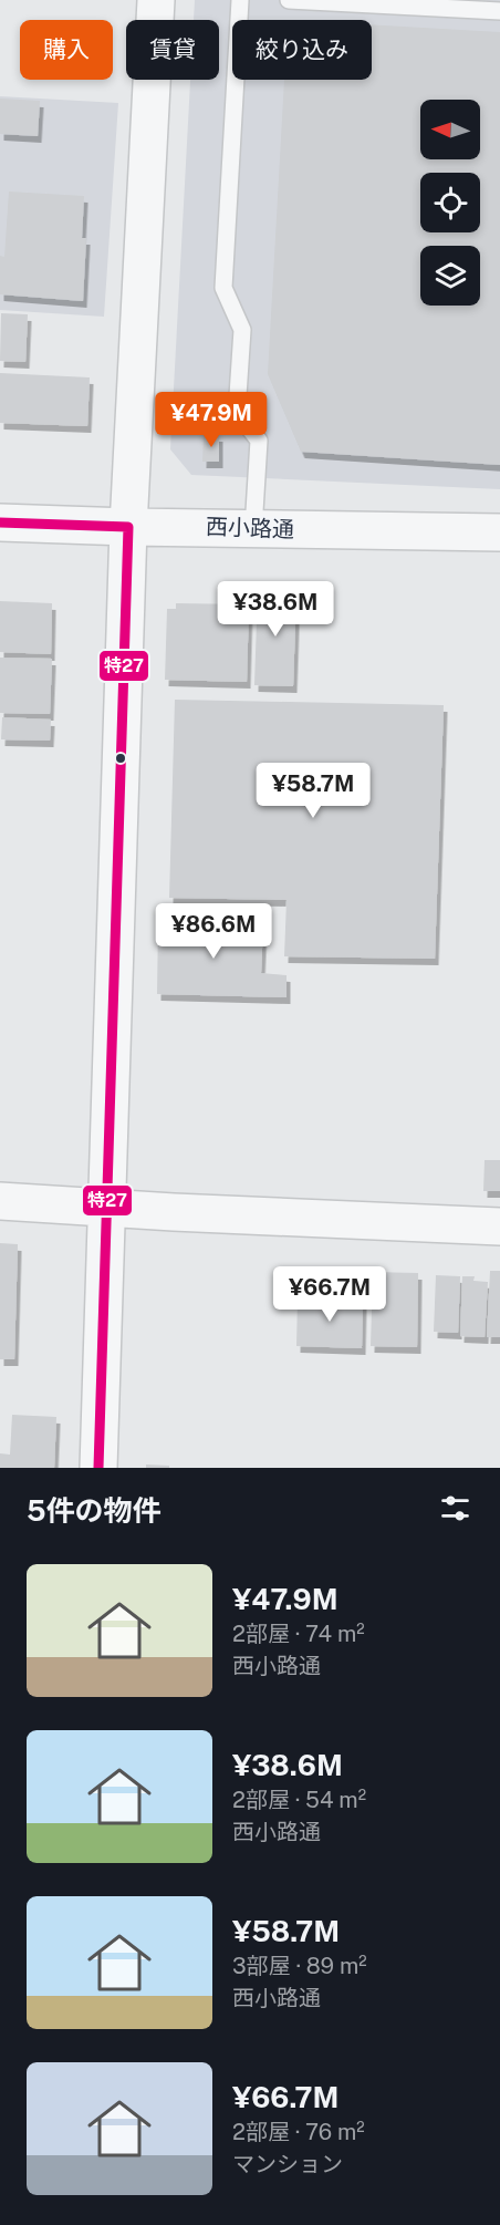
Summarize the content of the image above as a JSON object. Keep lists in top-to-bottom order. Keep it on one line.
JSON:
{"streets":{"street":["西小路通"]},"lines":["transit line 特27"],"north":"left","page":{"chip":["購入","賃貸","絞り込み"],"price":["¥47.9M","¥38.6M","¥58.7M","¥86.6M","¥66.7M"],"heading":"5件の物件","list":[{"name":"¥47.9M","note":"2部屋 · 74 m² · 西小路通"},{"name":"¥38.6M","note":"2部屋 · 54 m² · 西小路通"},{"name":"¥58.7M","note":"3部屋 · 89 m² · 西小路通"},{"name":"¥66.7M","note":"2部屋 · 76 m² · マンション"}]}}
